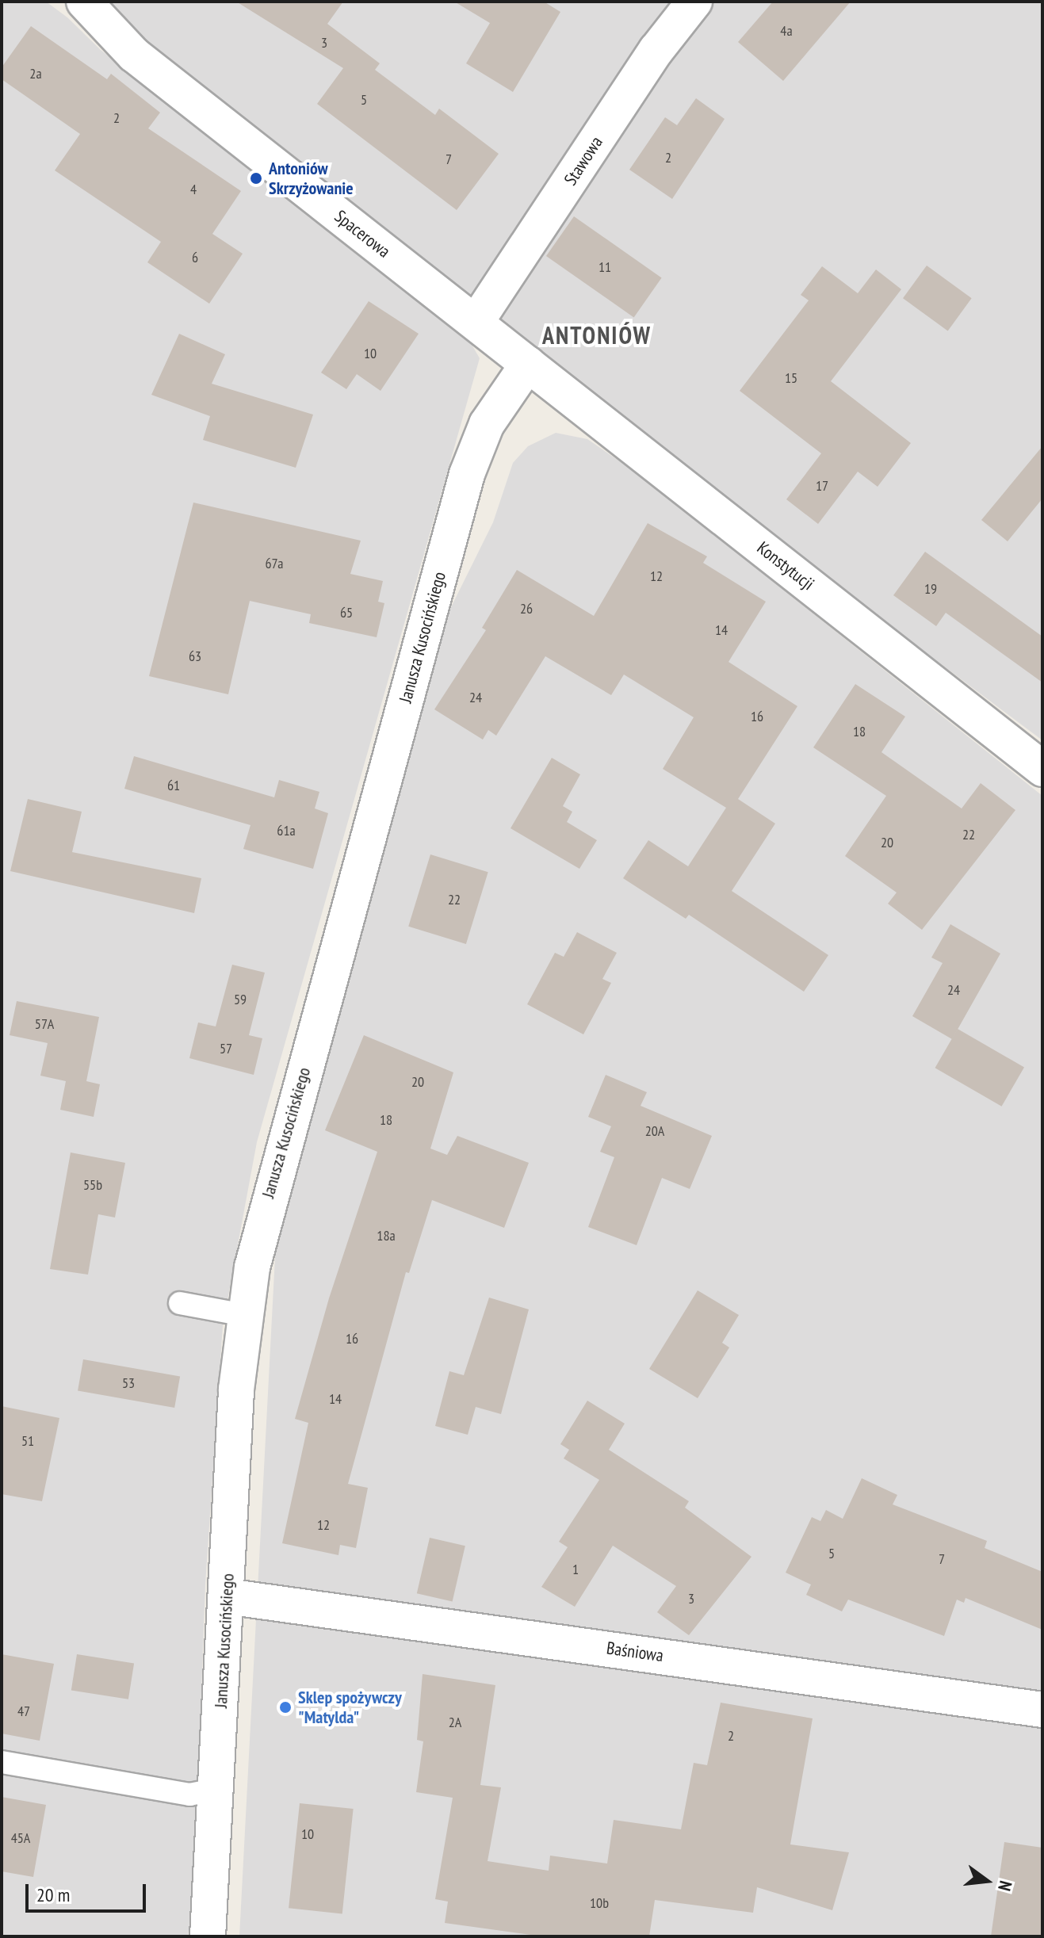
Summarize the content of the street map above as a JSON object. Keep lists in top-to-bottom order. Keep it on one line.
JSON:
{"streets":{"street":["Stawowa","Spacerowa","Konstytucji","Janusza Kusocińskiego","Baśniowa"]},"crossings":[["Stawowa","Spacerowa"],["Spacerowa","Konstytucji"],["Spacerowa","Janusza Kusocińskiego"],["Konstytucji","Janusza Kusocińskiego"],["Janusza Kusocińskiego","Baśniowa"]],"districts":["ANTONIÓW"],"places":["Antoniów Skrzyżowanie","Sklep spożywczy \"Matylda\""],"house_numbers":["4a","3","2a","5","2","2","7","4","6","11","10","15","17","67a","12","19","26","65","14","63","24","16","18","61","61a","22","20","22","24","59","57A","57","20","18","20A","55b","18a","16","53","14","51","12","5","7","1","3","47","2A","2","10","45A","10b"],"scale_bar":"20 m","north":"right"}
